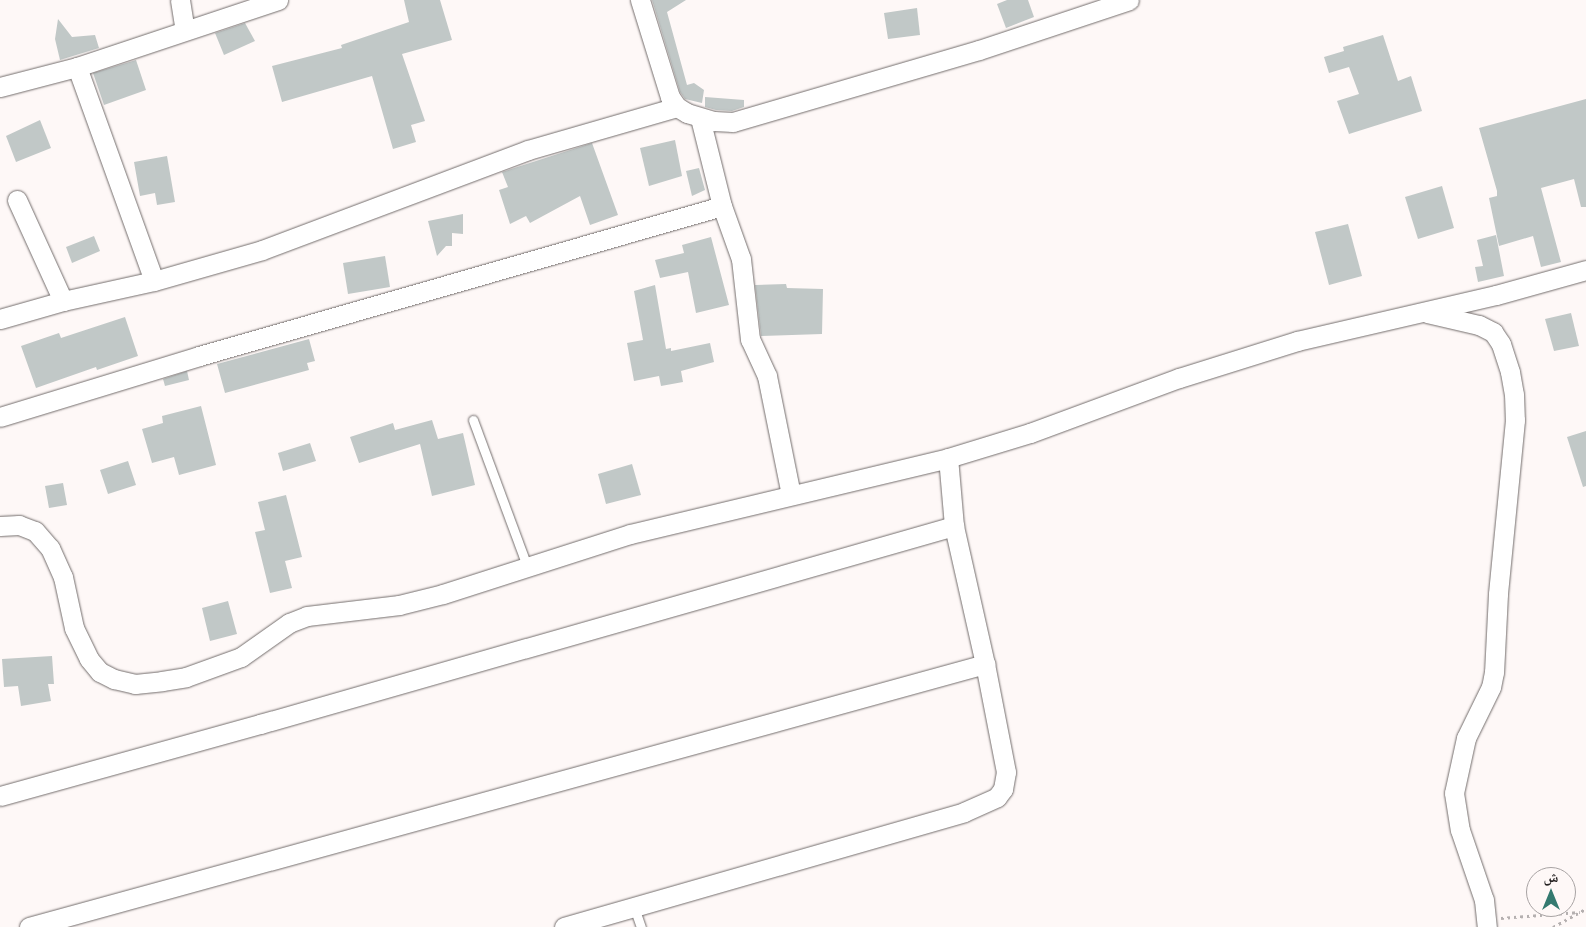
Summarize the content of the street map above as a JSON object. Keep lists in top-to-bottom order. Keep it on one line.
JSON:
{"north":"top"}
